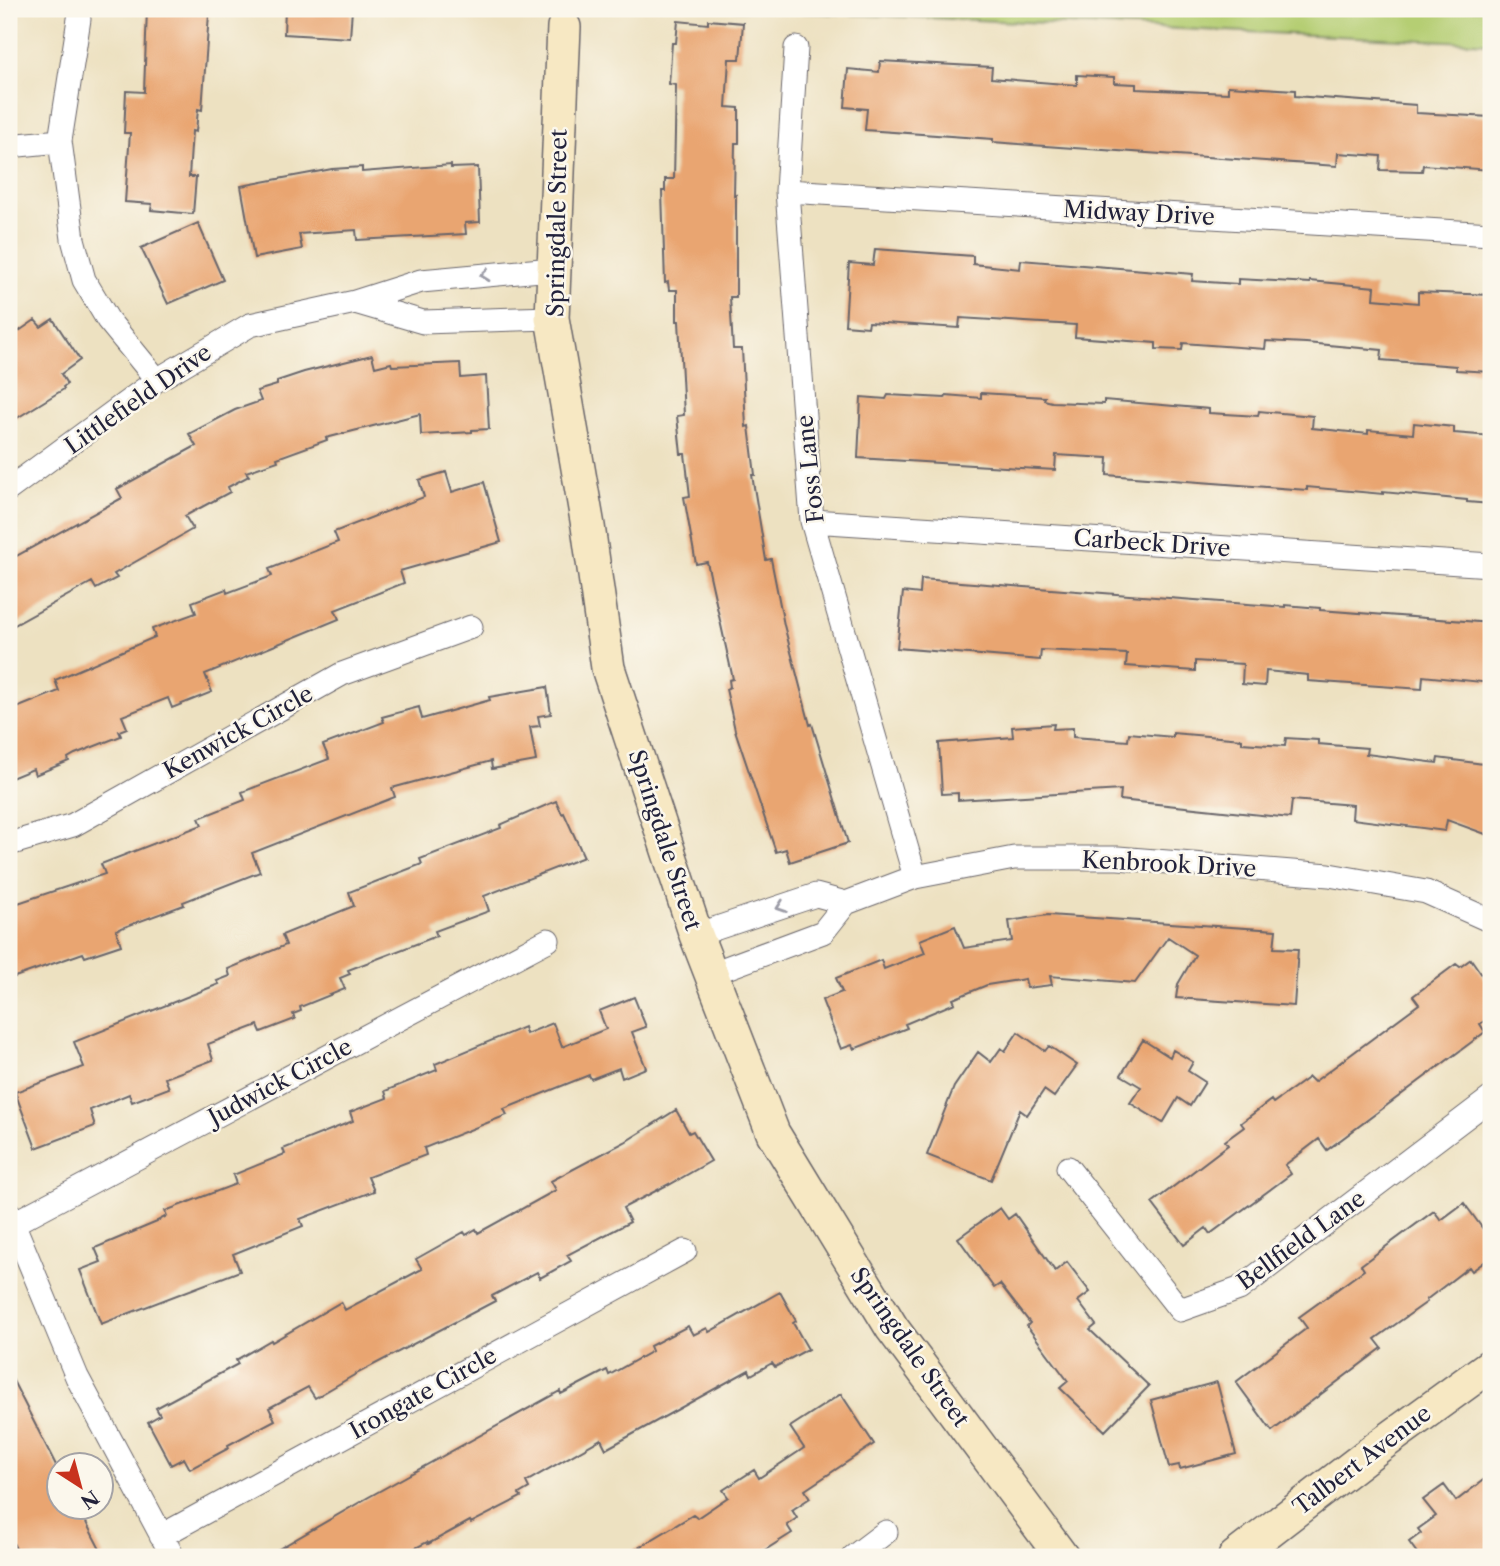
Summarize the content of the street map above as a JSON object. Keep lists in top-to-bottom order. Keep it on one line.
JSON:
{"streets":{"street":["Midway Drive","Springdale Street","Littlefield Drive","Foss Lane","Carbeck Drive","Kenwick Circle","Kenbrook Drive","Judwick Circle","Bellfield Lane","Irongate Circle","Talbert Avenue"]},"crossings":[["Midway Drive","Foss Lane"],["Springdale Street","Littlefield Drive"],["Springdale Street","Kenbrook Drive"],["Foss Lane","Carbeck Drive"],["Foss Lane","Kenbrook Drive"]],"north":"bottom right"}
